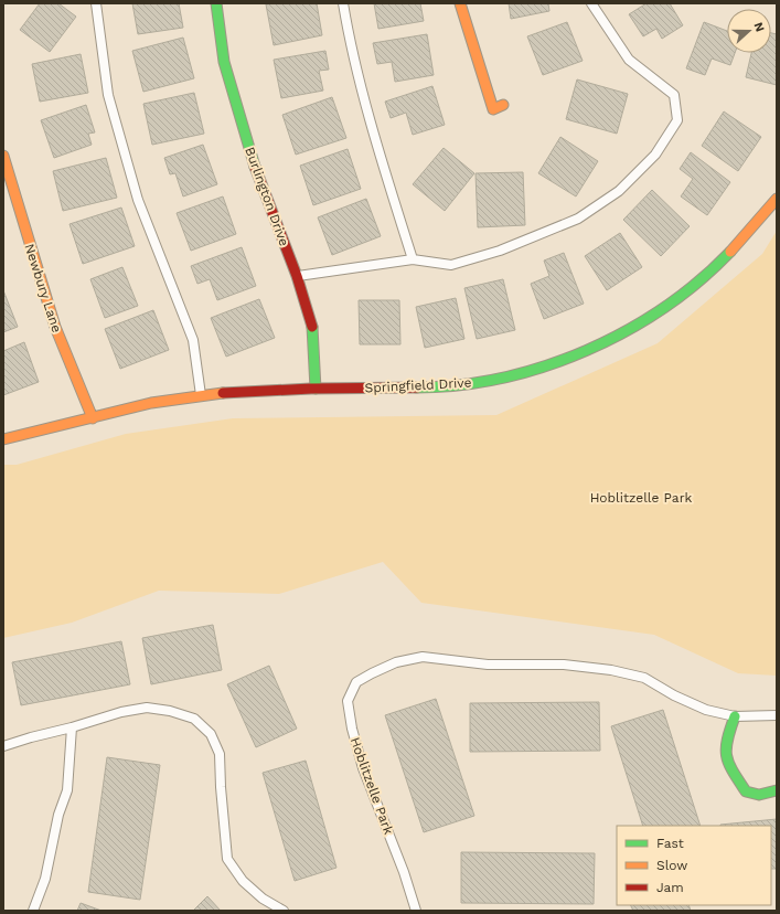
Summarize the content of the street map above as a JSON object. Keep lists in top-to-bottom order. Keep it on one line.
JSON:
{"streets":{"street":["Burlington Drive","Newbury Lane","Springfield Drive"],"lane":["Hoblitzelle Park"]},"crossings":[["Burlington Drive","Springfield Drive"],["Newbury Lane","Springfield Drive"]],"parks":["Hoblitzelle Park"],"legend":["Fast","Slow","Jam"],"north":"right"}
